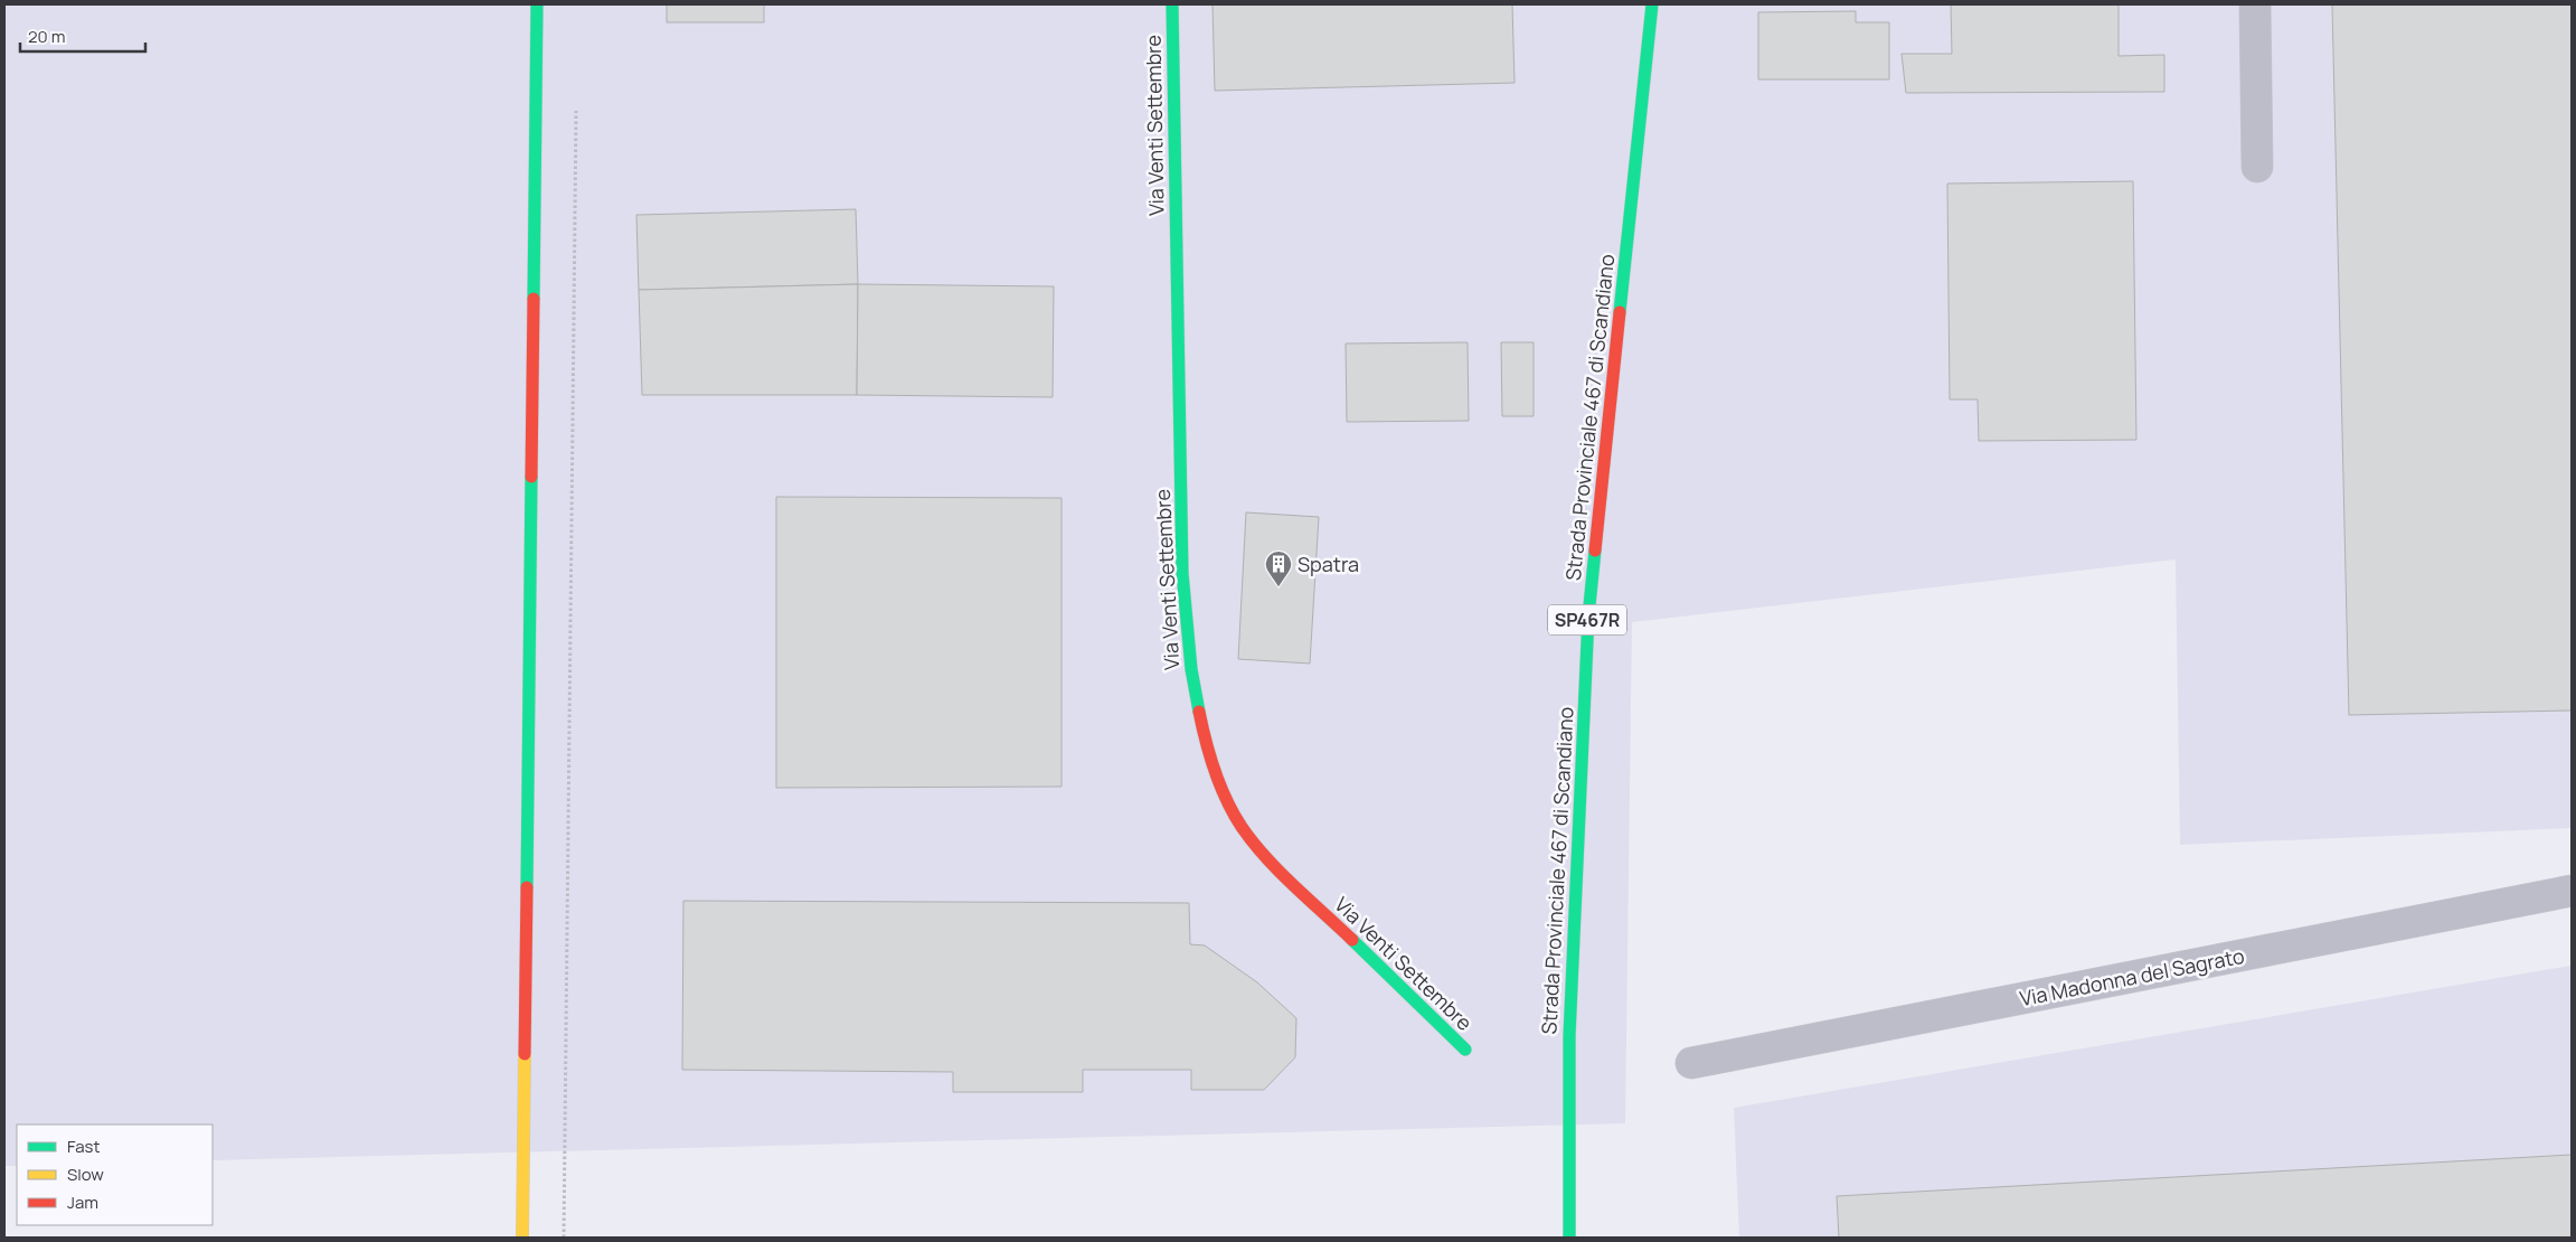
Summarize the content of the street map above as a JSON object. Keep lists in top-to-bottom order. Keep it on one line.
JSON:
{"streets":{"main road":["Via Venti Settembre","Strada Provinciale 467 di Scandiano","SP467R"],"street":["Via Madonna del Sagrato"]},"places":{"building":["Spatra"]},"legend":["Fast","Slow","Jam"],"scale_bar":"20 m"}
